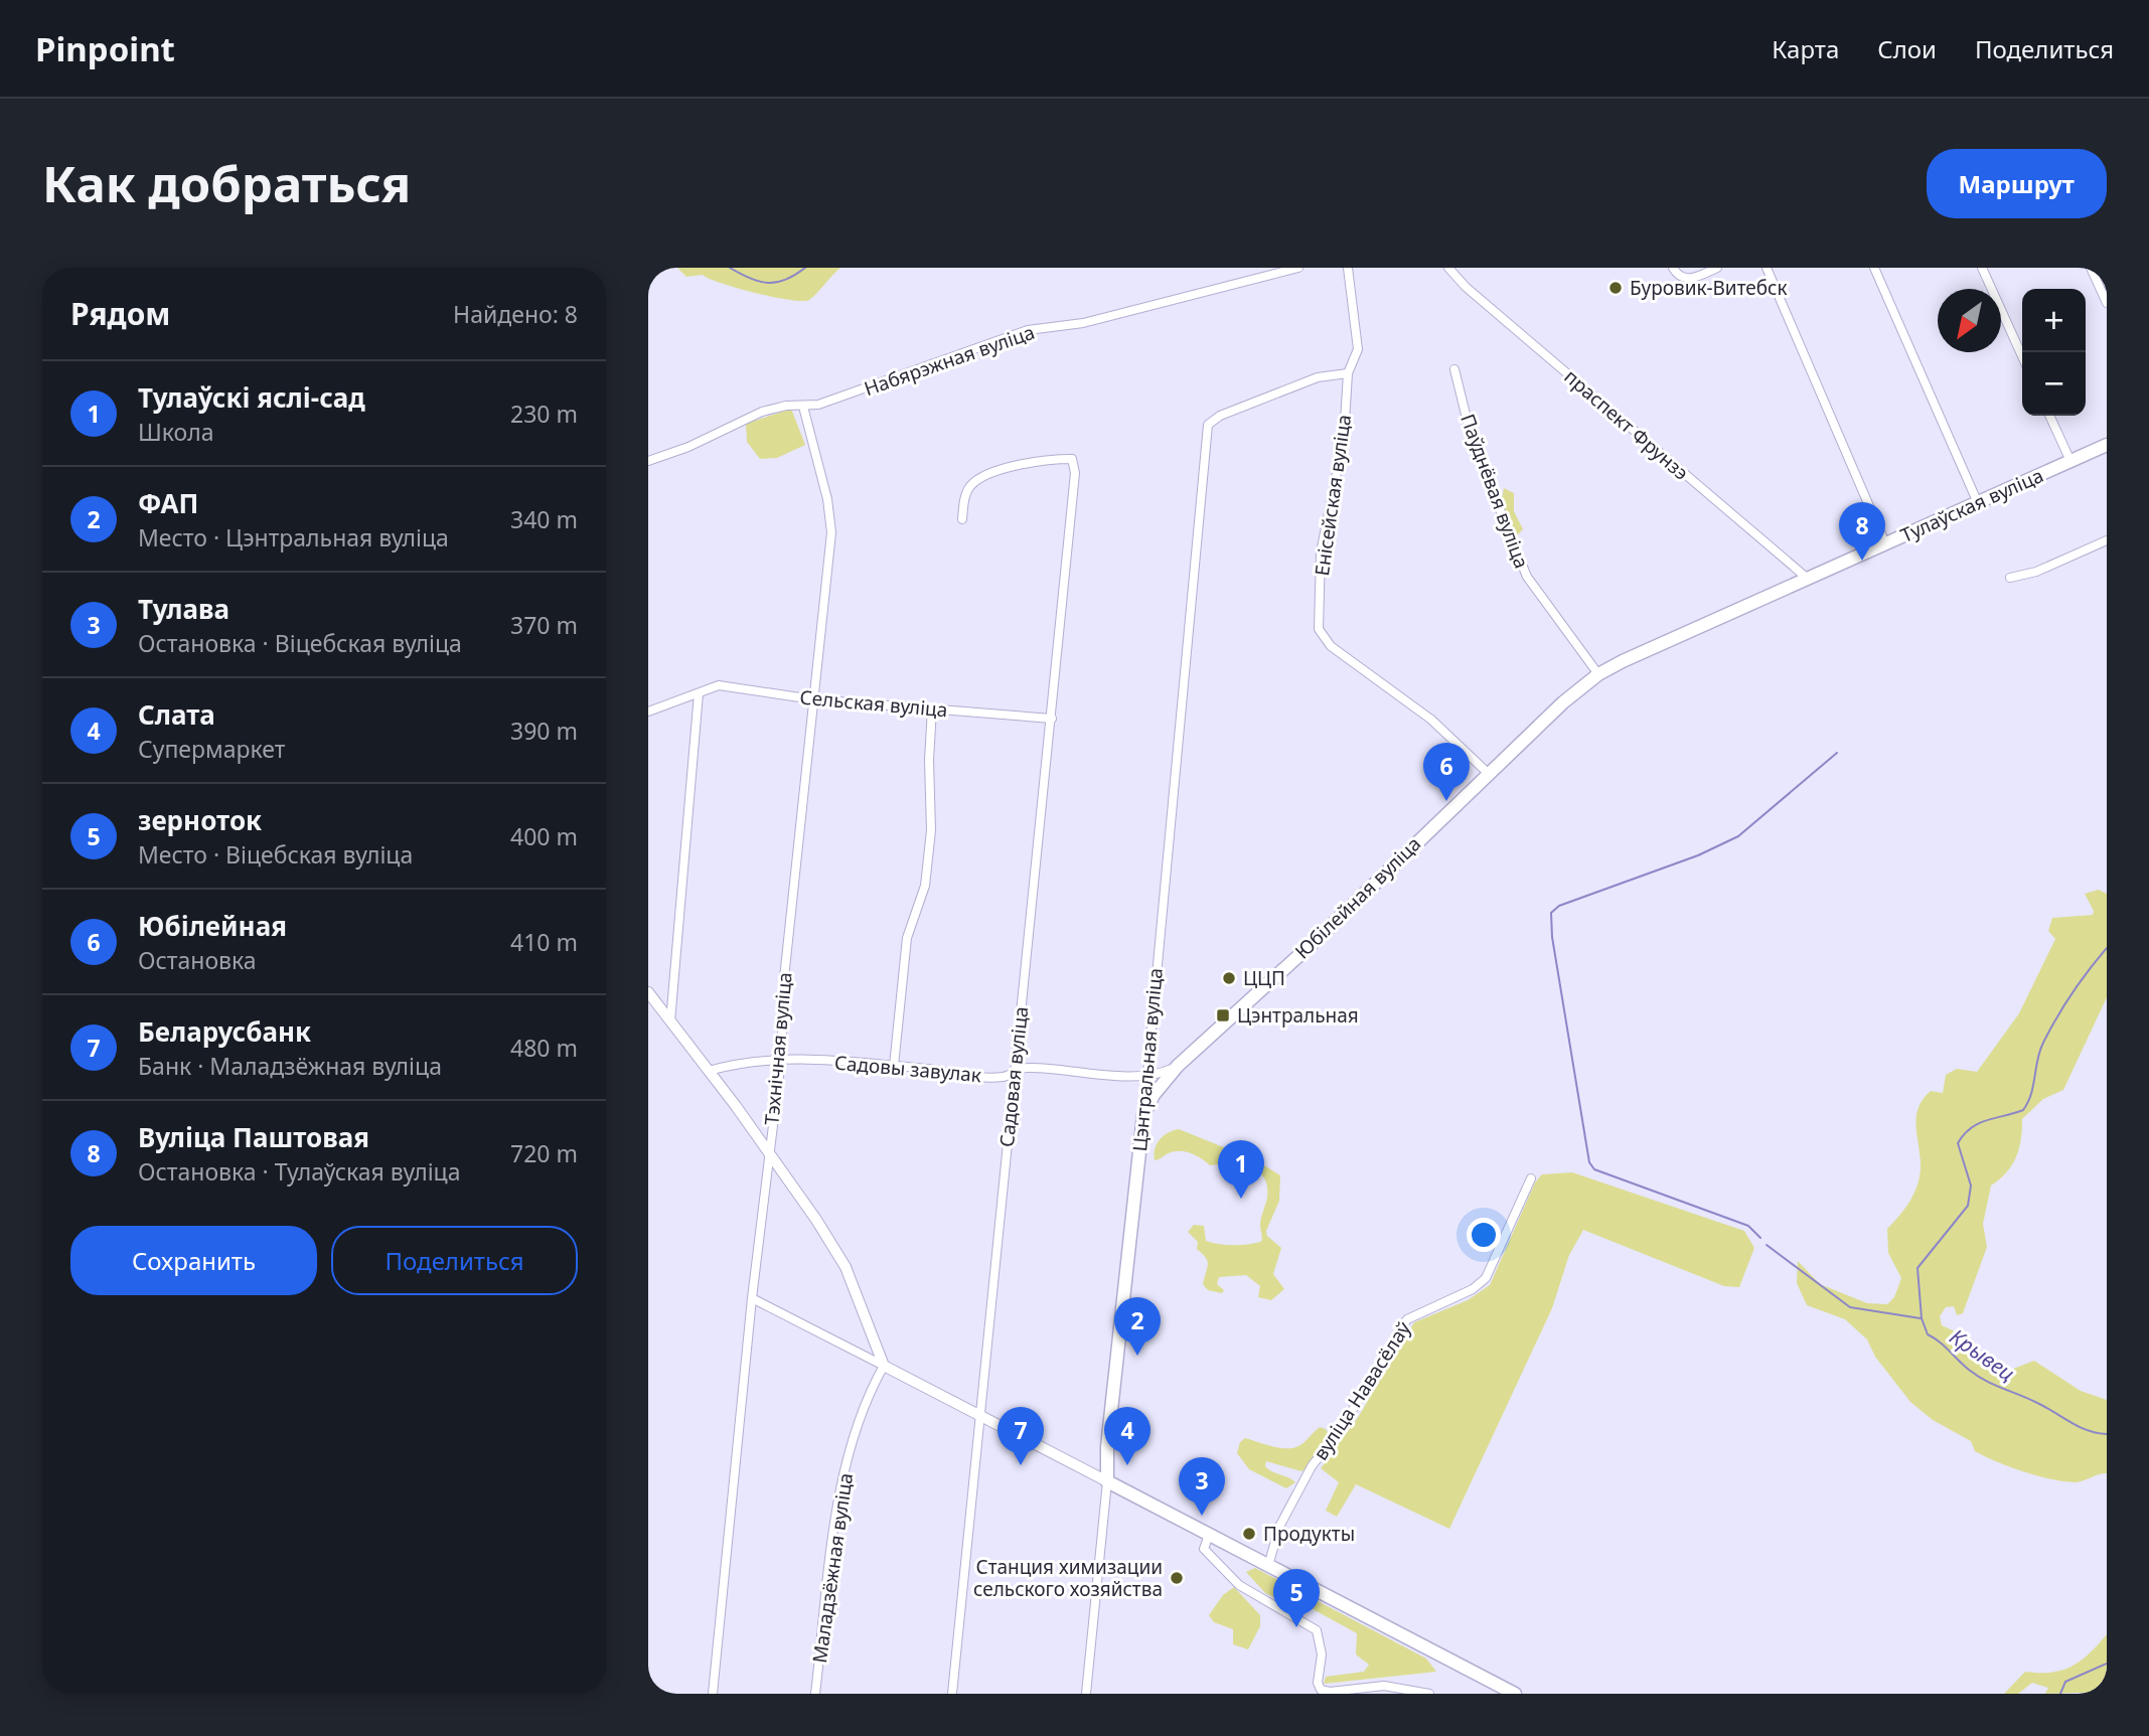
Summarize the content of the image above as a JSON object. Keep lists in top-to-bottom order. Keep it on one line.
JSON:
{"streets":{"main road":["Тулаўская вуліца","Юбілейная вуліца","Цэнтральная вуліца"],"street":["Набярэжная вуліца","праспект Фрунзэ","Паўднёвая вуліца","Енісейская вуліца","Сельская вуліца","Тэхнічная вуліца","Садовы завулак","Садовая вуліца","вуліца Навасёлаў","Маладзёжная вуліца"]},"crossings":[["Набярэжная вуліца","Тэхнічная вуліца"],["праспект Фрунзэ","Тулаўская вуліца"],["Паўднёвая вуліца","Тулаўская вуліца"],["Паўднёвая вуліца","Юбілейная вуліца"],["Енісейская вуліца","Юбілейная вуліца"],["Енісейская вуліца","Цэнтральная вуліца"],["Тулаўская вуліца","Юбілейная вуліца"],["Сельская вуліца","Тэхнічная вуліца"],["Сельская вуліца","Садовая вуліца"],["Юбілейная вуліца","Цэнтральная вуліца"],["Юбілейная вуліца","Садовы завулак"],["Тэхнічная вуліца","Садовы завулак"],["Цэнтральная вуліца","Садовы завулак"],["Садовы завулак","Садовая вуліца"]],"water":["Крывец"],"places":{"other":["Буровик-Витебск","ЦЦП","Продукты","Станция химизации сельского хозяйства"],"transit":["Цэнтральная"]},"north":"bottom left","page":{"header":"Pinpoint","nav":["Карта","Слои","Поделиться"],"buttons":["Маршрут",["Сохранить","Поделиться"]],"title":"Как добраться","heading":["Рядом","Найдено: 8"],"map_buttons":["+","−"],"list":[{"mark":"1","name":"Тулаўскі яслі-сад","note":"Школа","value":"230 m"},{"mark":"2","name":"ФАП","note":"Место · Цэнтральная вуліца","value":"340 m"},{"mark":"3","name":"Тулава","note":"Остановка · Віцебская вуліца","value":"370 m"},{"mark":"4","name":"Слата","note":"Супермаркет","value":"390 m"},{"mark":"5","name":"зерноток","note":"Место · Віцебская вуліца","value":"400 m"},{"mark":"6","name":"Юбілейная","note":"Остановка","value":"410 m"},{"mark":"7","name":"Беларусбанк","note":"Банк · Маладзёжная вуліца","value":"480 m"},{"mark":"8","name":"Вуліца Паштовая","note":"Остановка · Тулаўская вуліца","value":"720 m"}],"pins":["8","6","1","2","4","7","3","5"]}}
